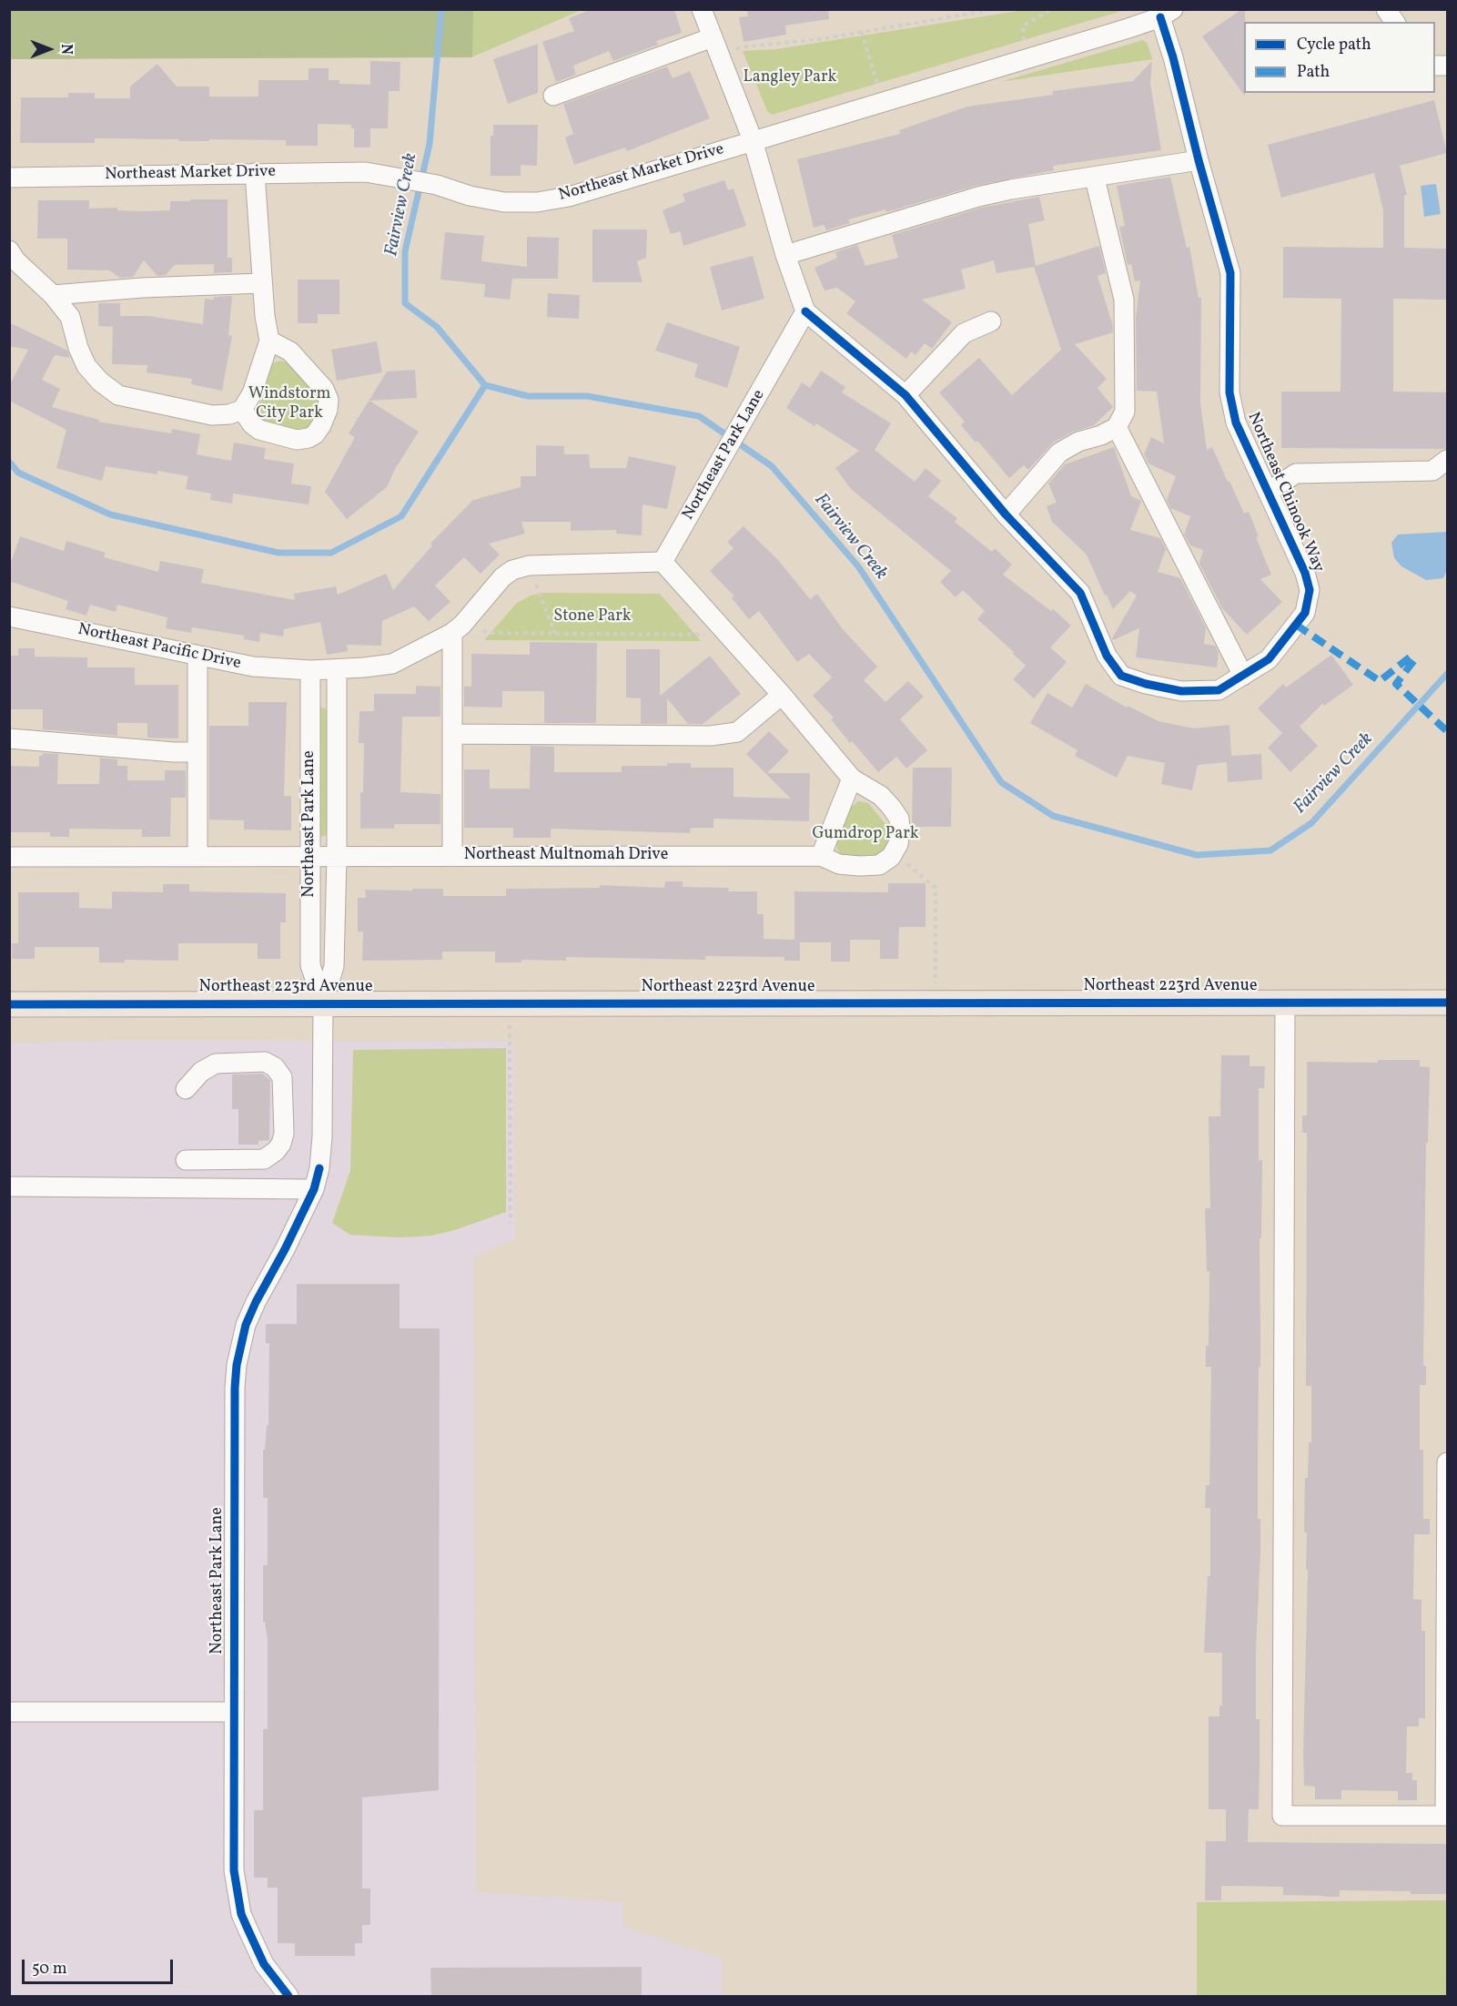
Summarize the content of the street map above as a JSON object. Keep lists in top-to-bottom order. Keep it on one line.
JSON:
{"streets":{"main road":["Northeast 223rd Avenue"],"street":["Northeast Market Drive","Northeast Park Lane","Northeast Chinook Way","Northeast Pacific Drive","Northeast Multnomah Drive"]},"crossings":[["Northeast Market Drive","Northeast Chinook Way"],["Northeast Park Lane","Northeast Chinook Way"],["Northeast Park Lane","Northeast Pacific Drive"],["Northeast Park Lane","Northeast Multnomah Drive"],["Northeast Park Lane","Northeast 223rd Avenue"]],"water":["Fairview Creek"],"parks":["Langley Park","Windstorm City Park","Stone Park","Gumdrop Park"],"legend":["Cycle path","Path"],"scale_bar":"50 m","north":"right"}
